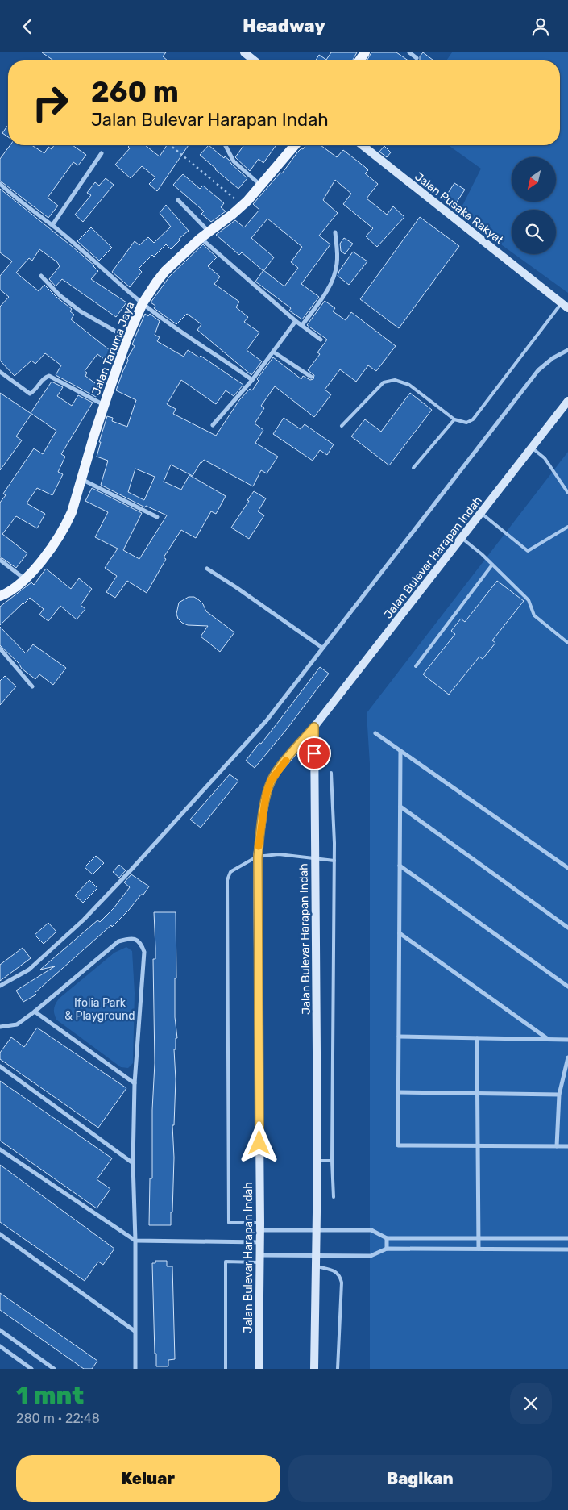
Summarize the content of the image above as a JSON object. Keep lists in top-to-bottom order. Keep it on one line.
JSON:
{"streets":{"main road":["Jalan Taruma Jaya"],"street":["Jalan Pusaka Rakyat","Jalan Bulevar Harapan Indah"]},"parks":["Ifolia Park & Playground"],"north":"bottom left","page":{"header":"Headway","turn":["260 m","Jalan Bulevar Harapan Indah"],"heading":["1 mnt","280 m · 22:48"],"buttons":["Keluar","Bagikan"]}}
